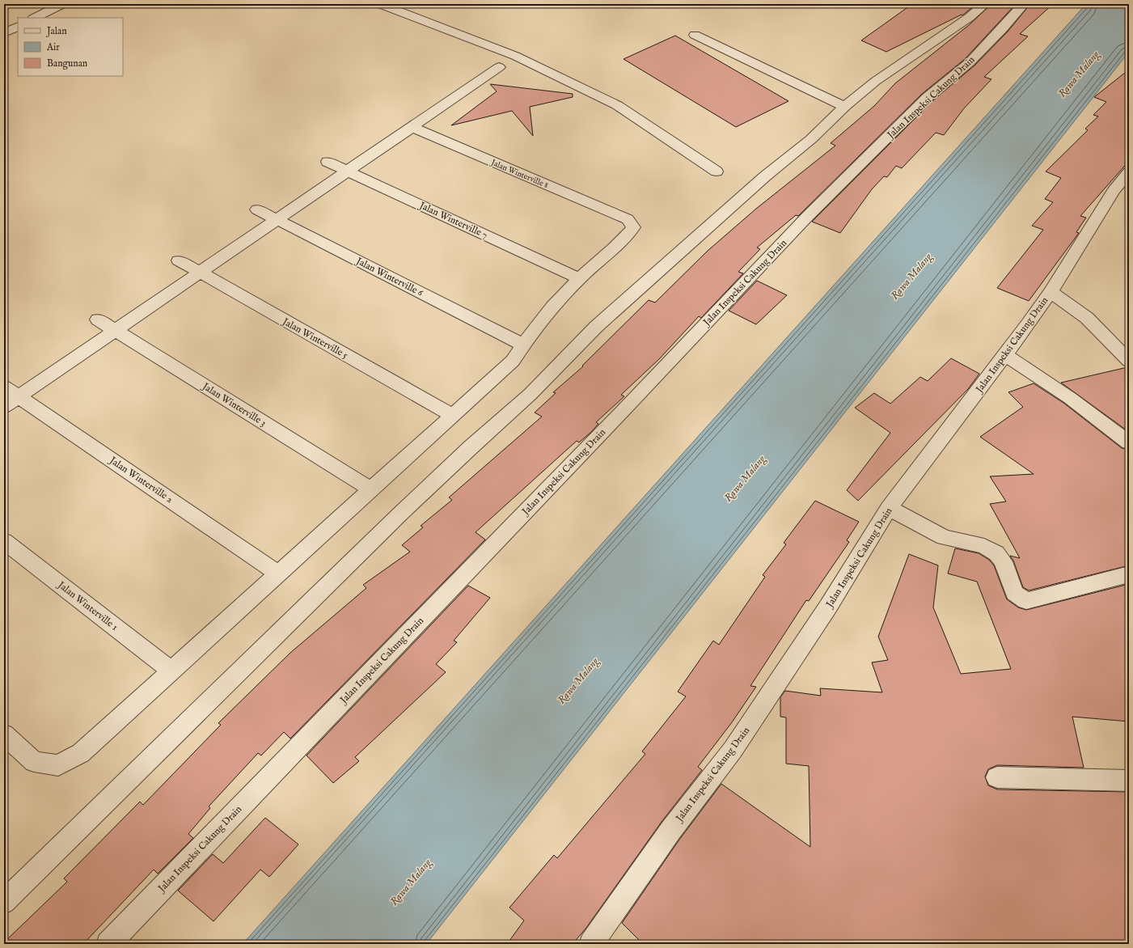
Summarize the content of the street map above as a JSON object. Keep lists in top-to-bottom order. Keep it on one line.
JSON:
{"streets":{"street":["Jalan Inspeksi Cakung Drain","Jalan Winterville 8","Jalan Winterville 7","Jalan Winterville 6","Jalan Winterville 5","Jalan Winterville 3","Jalan Winterville 2","Jalan Winterville 1"]},"crossings":[["Jalan Winterville 8","Jalan Winterville 7"]],"water":["Rawa Malang"],"legend":["Jalan","Air","Bangunan"]}
